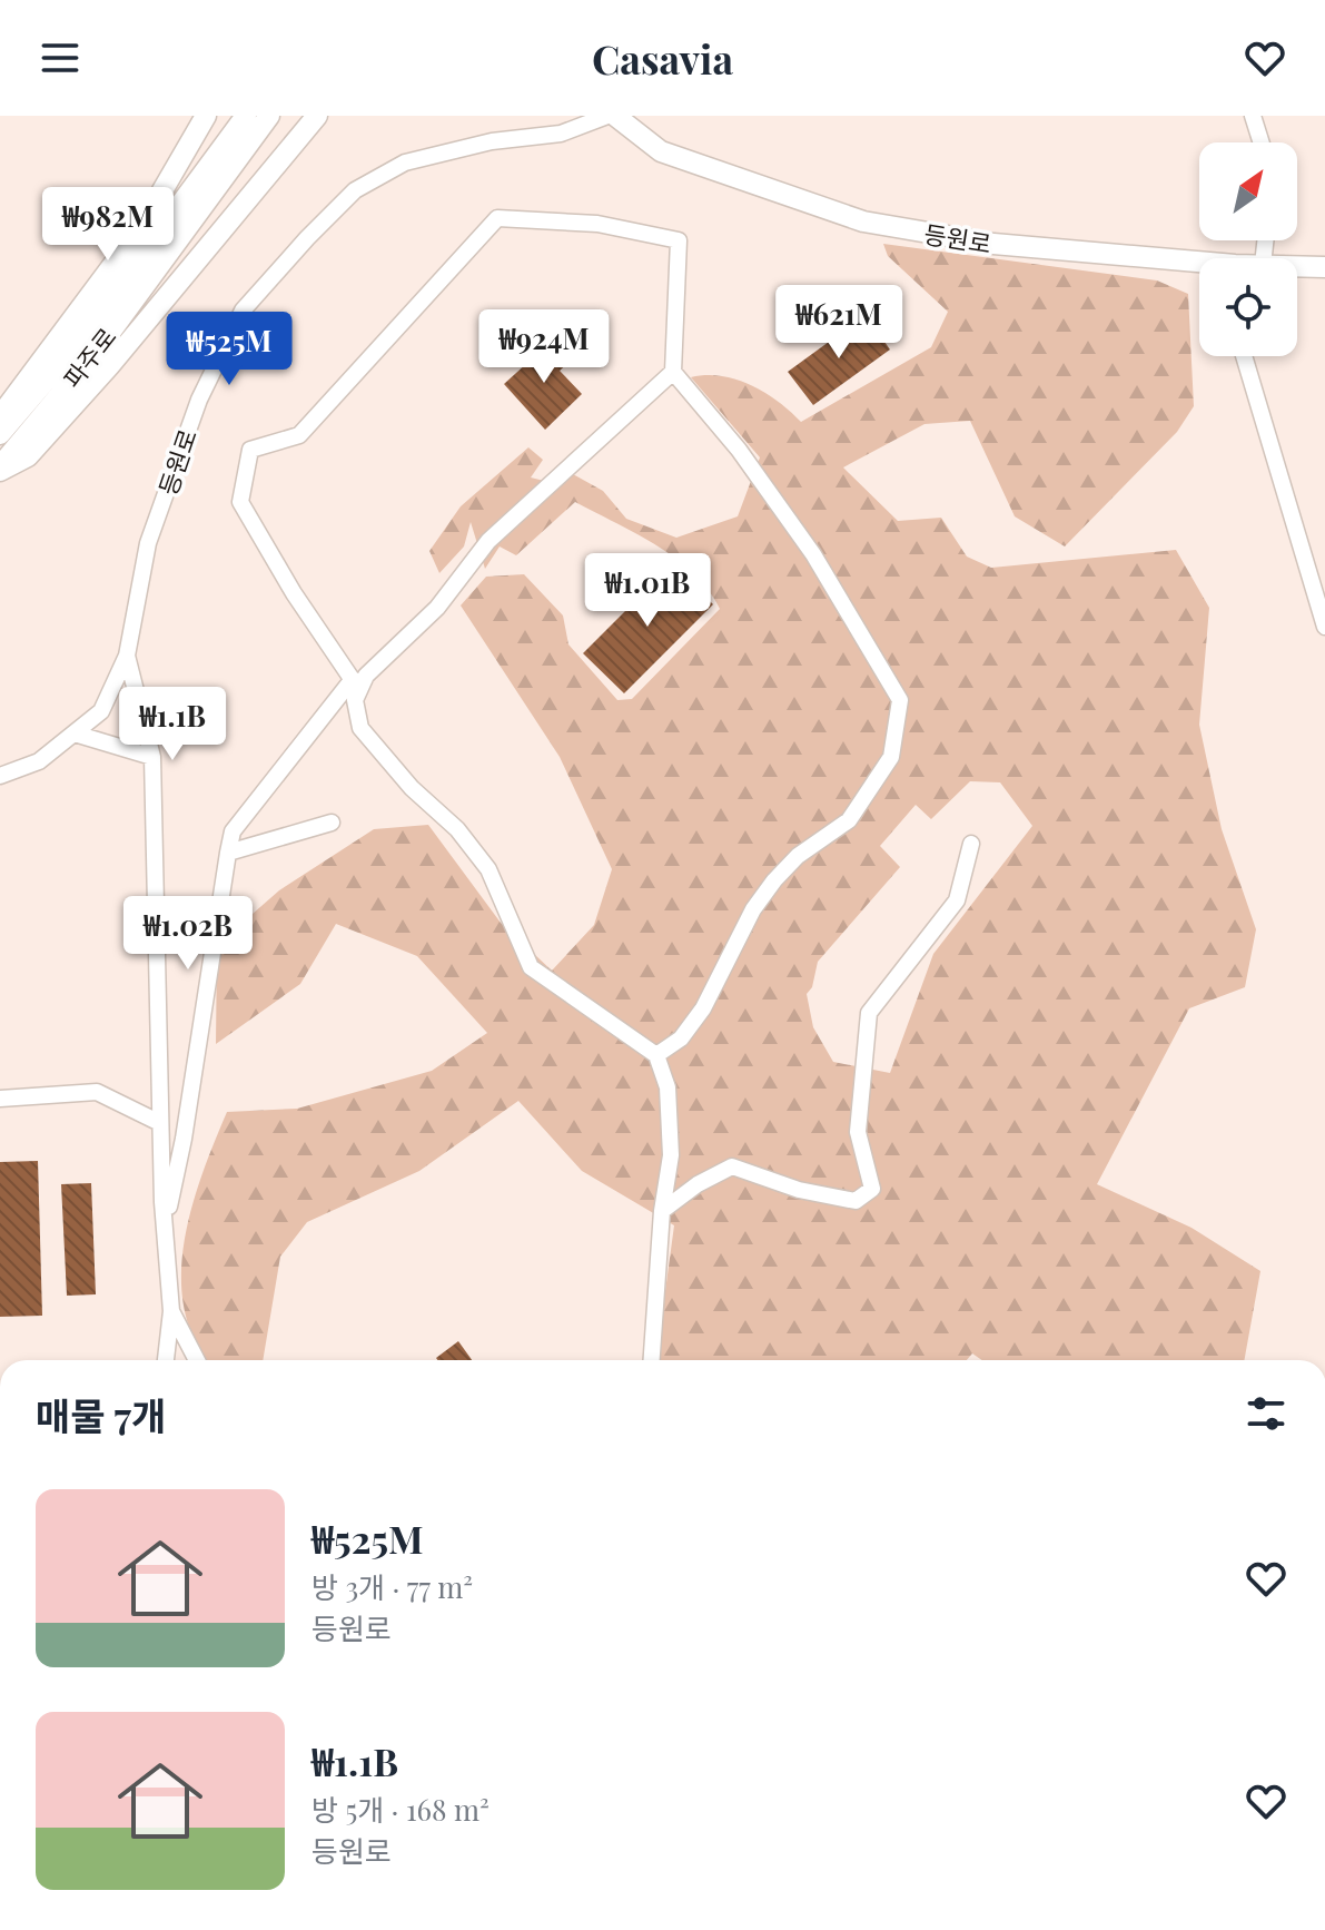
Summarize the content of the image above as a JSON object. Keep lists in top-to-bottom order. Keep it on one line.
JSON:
{"streets":{"main road":["등원로","파주로"]},"north":"top right","page":{"header":"Casavia","price":["₩982M","₩621M","₩924M","₩525M","₩1.01B","₩1.1B","₩1.02B"],"heading":"매물 7개","list":[{"name":"₩525M","note":"방 3개 · 77 m² · 등원로"},{"name":"₩1.1B","note":"방 5개 · 168 m² · 등원로"}]}}
